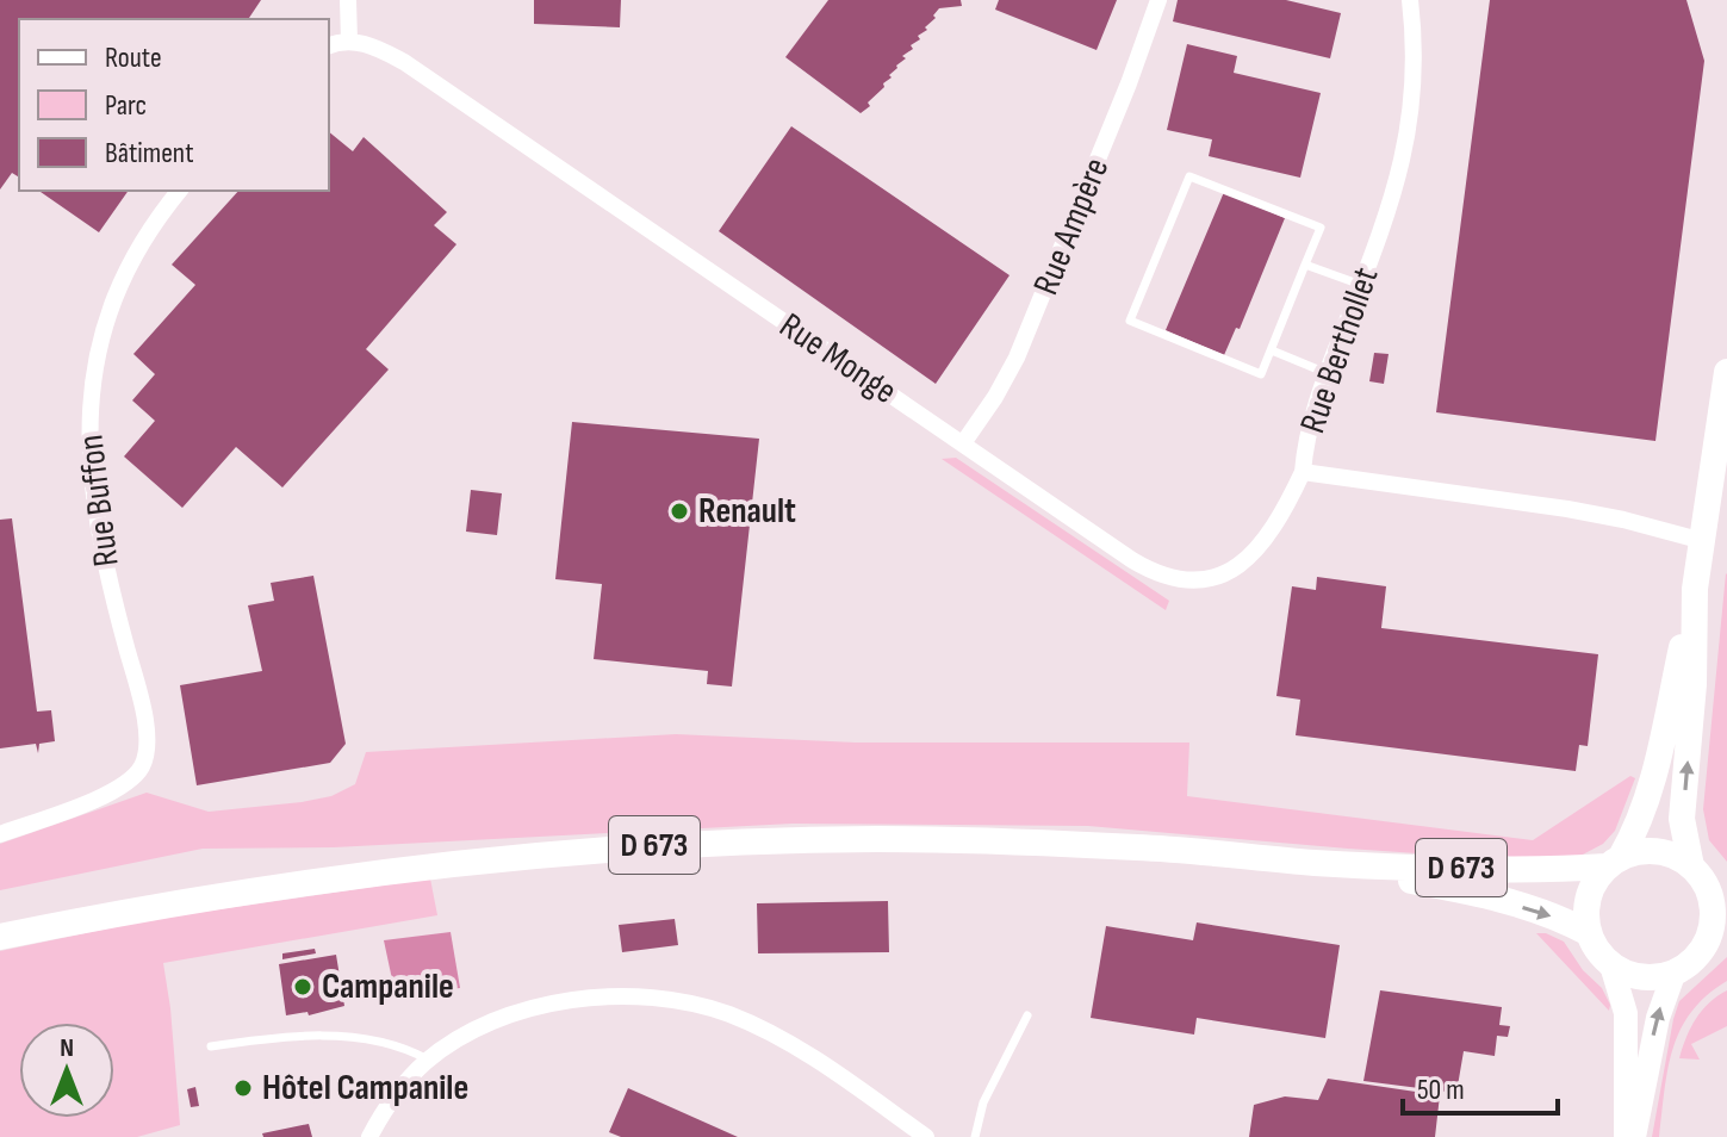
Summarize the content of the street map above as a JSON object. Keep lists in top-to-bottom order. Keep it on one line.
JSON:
{"streets":{"main road":["D 673"],"street":["Rue Ampère","Rue Berthollet","Rue Monge","Rue Buffon"]},"crossings":[["Rue Ampère","Rue Monge"],["Rue Berthollet","Rue Monge"]],"places":["Renault","Campanile","Hôtel Campanile"],"legend":["Route","Parc","Bâtiment"],"scale_bar":"50 m","north":"top"}
